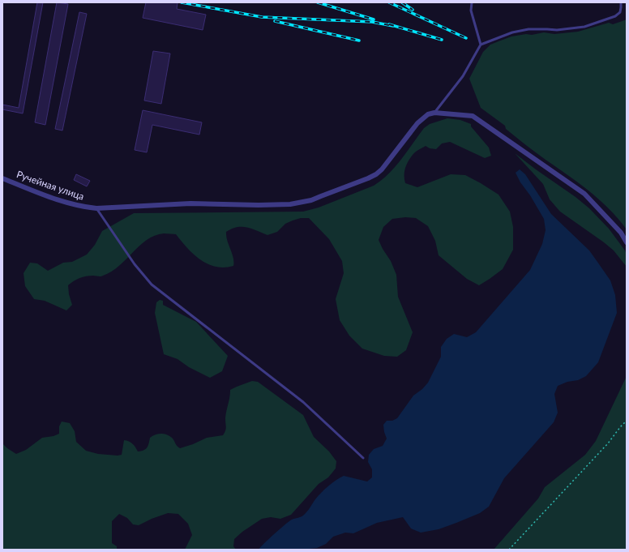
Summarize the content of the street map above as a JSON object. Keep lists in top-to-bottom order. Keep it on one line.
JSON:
{"streets":{"street":["Ручейная улица"]}}
